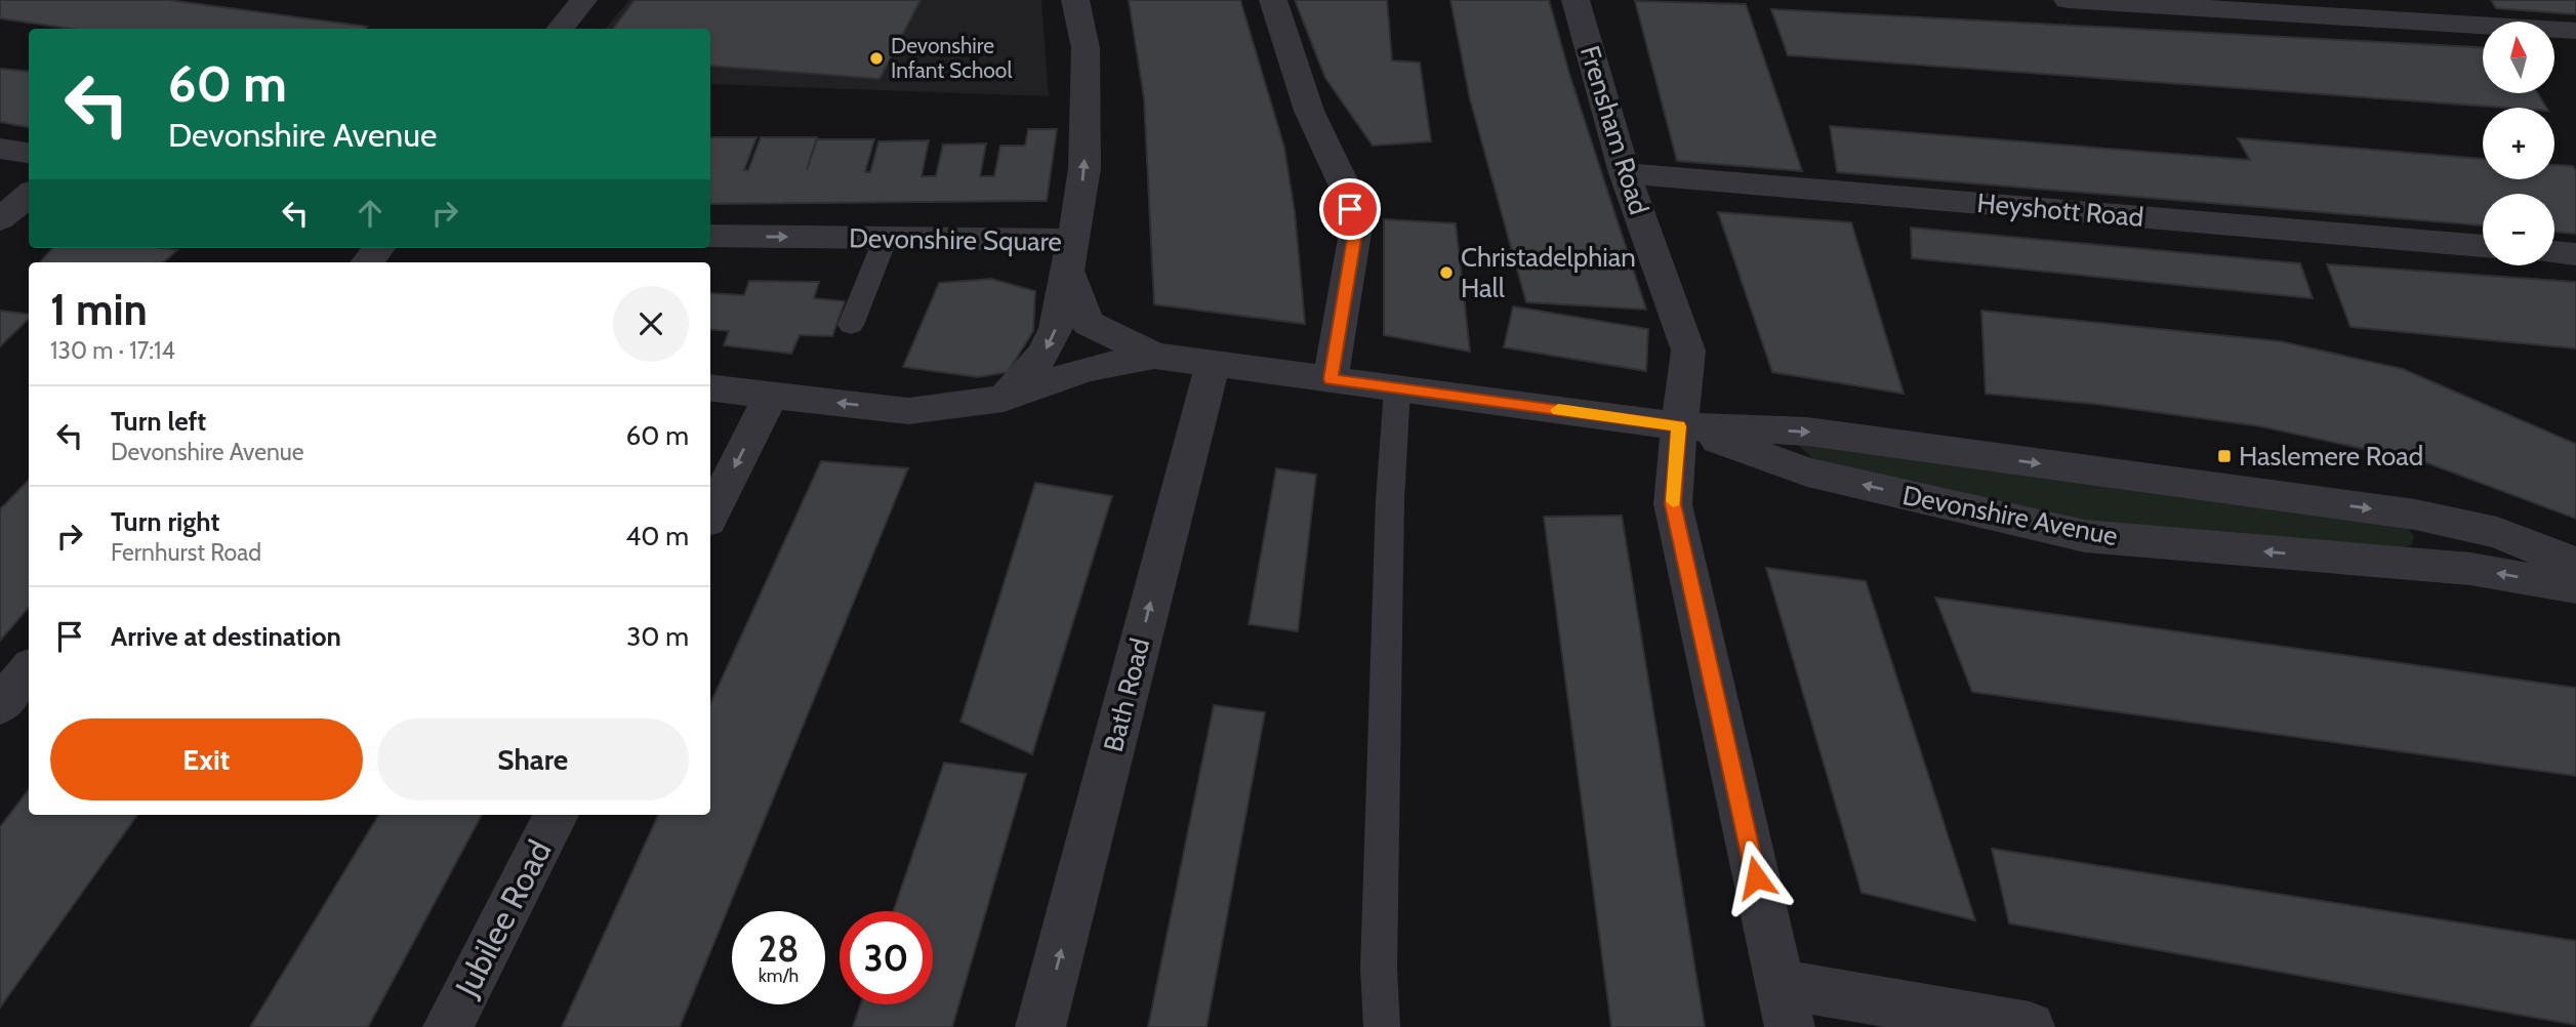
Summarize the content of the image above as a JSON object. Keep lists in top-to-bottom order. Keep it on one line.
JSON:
{"streets":{"street":["Frensham Road","Heyshott Road","Devonshire Square","Devonshire Avenue","Bath Road","Jubilee Road"]},"crossings":[["Frensham Road","Heyshott Road"],["Frensham Road","Devonshire Avenue"],["Devonshire Square","Devonshire Avenue"],["Devonshire Avenue","Bath Road"]],"one_way":["Bath Road"],"places":{"other":["Devonshire Infant School","Christadelphian Hall"],"transit":["Haslemere Road"]},"north":"top","page":{"map_buttons":["+","−"],"turn":["60 m","Devonshire Avenue"],"heading":["1 min","130 m · 17:14"],"list":[{"name":"Turn left","note":"Devonshire Avenue","value":"60 m"},{"name":"Turn right","note":"Fernhurst Road","value":"40 m"},{"name":"Arrive at destination","value":"30 m"}],"buttons":["Exit","Share"],"speed":"28 km/h","limit":"30"}}
